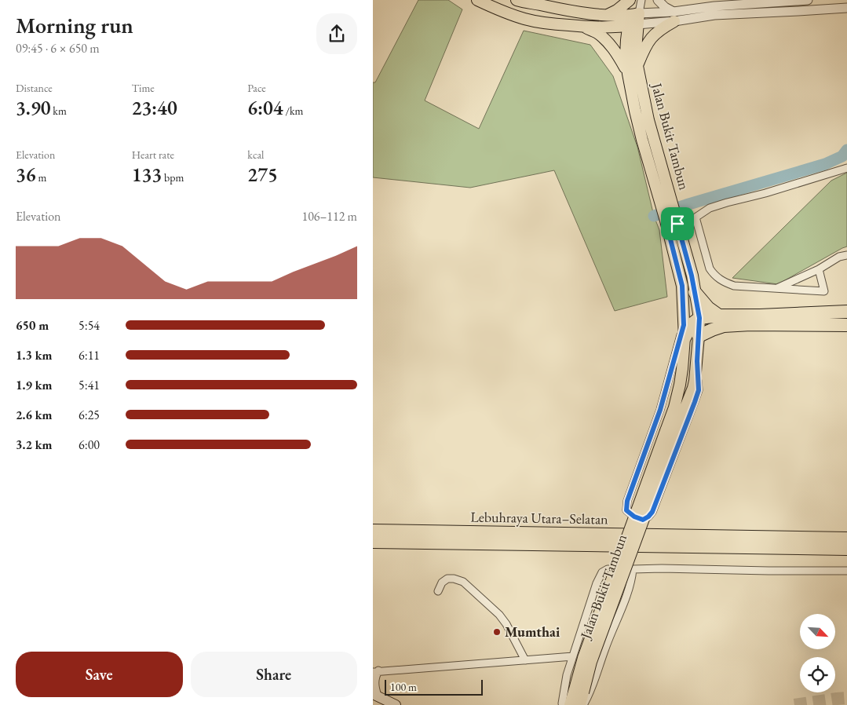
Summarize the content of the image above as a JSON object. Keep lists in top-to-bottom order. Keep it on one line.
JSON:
{"streets":{"highway":["Lebuhraya Utara–Selatan"],"main road":["Jalan Bukit Tambun"]},"places":["Mumthai"],"scale_bar":"100 m","north":"bottom right","page":{"heading":["Morning run","09:45 · 6 × 650 m"],"stats":[["Distance","3.90 km"],["Time","23:40"],["Pace","6:04 /km"],["Elevation","36 m"],["Heart rate","133 bpm"],["kcal","275"]],"chart":["Elevation","106–112 m"],"list":[{"name":"650 m","note":"5:54"},{"name":"1.3 km","note":"6:11"},{"name":"1.9 km","note":"5:41"},{"name":"2.6 km","note":"6:25"},{"name":"3.2 km","note":"6:00"}],"buttons":["Save","Share"],"scale":"100 m"}}
